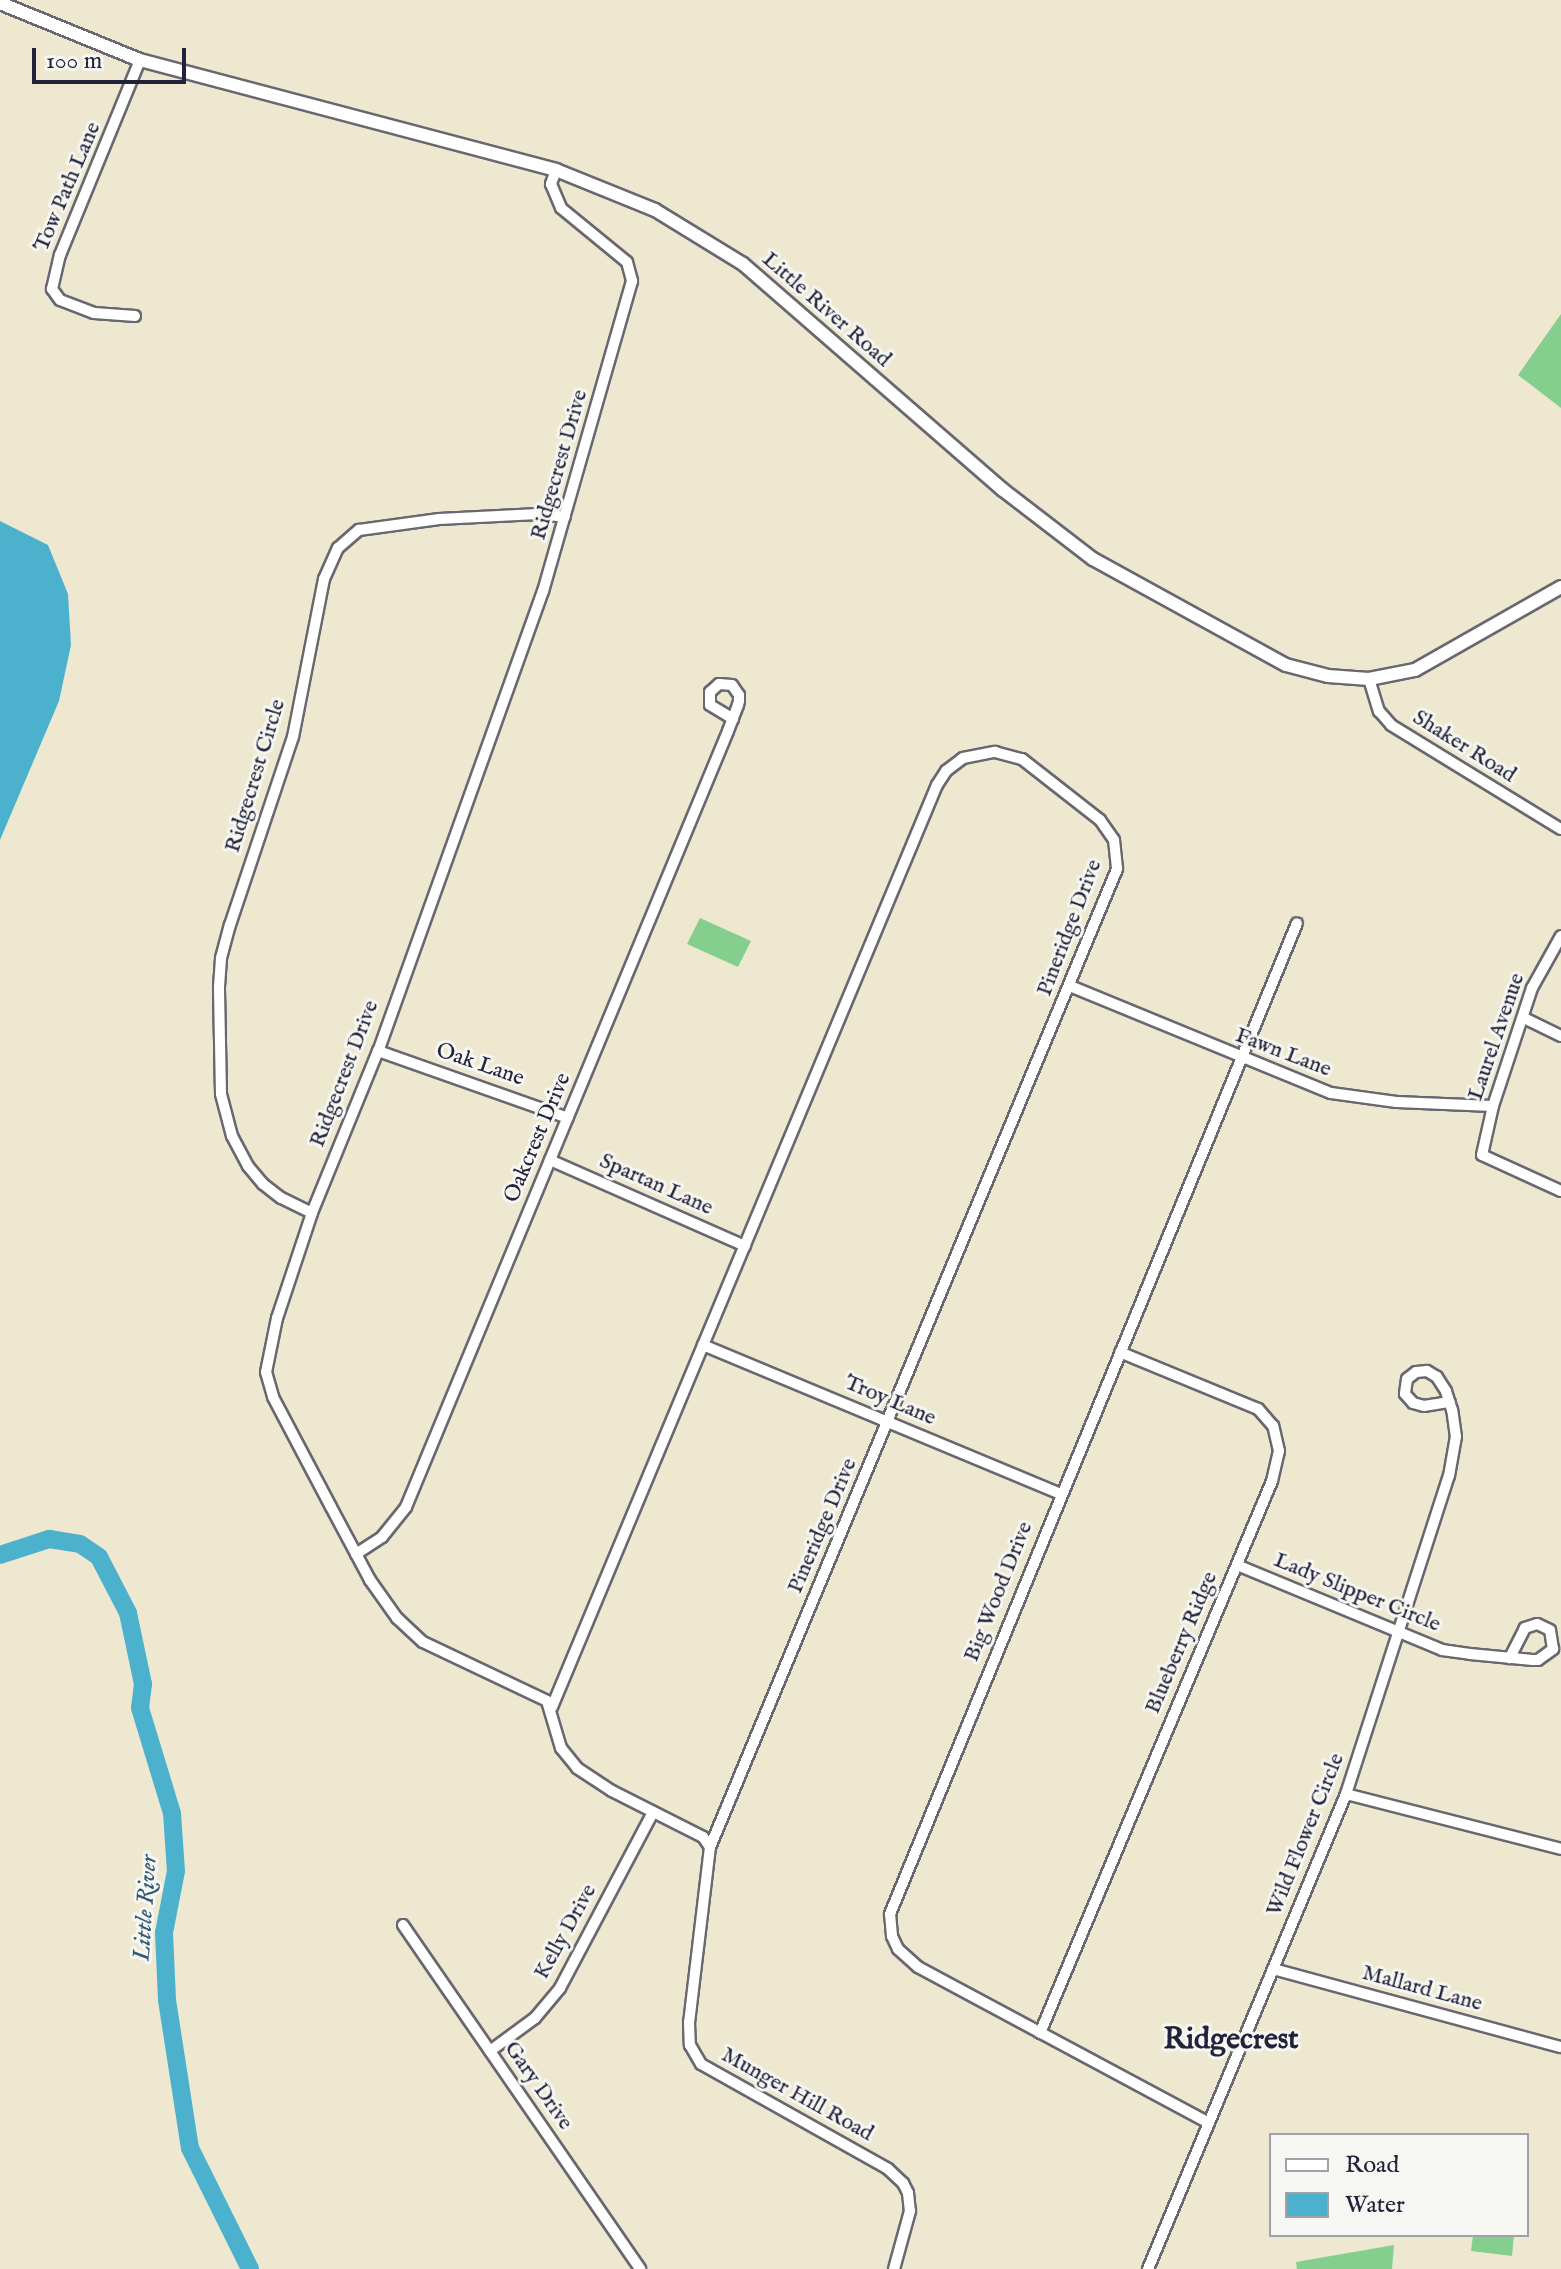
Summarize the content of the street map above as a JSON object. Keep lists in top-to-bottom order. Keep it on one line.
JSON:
{"streets":{"main road":["Little River Road"],"street":["Tow Path Lane","Ridgecrest Drive","Shaker Road","Ridgecrest Circle","Pineridge Drive","Laurel Avenue","Fawn Lane","Oak Lane","Oakcrest Drive","Spartan Lane","Troy Lane","Big Wood Drive","Lady Slipper Circle","Blueberry Ridge","Wild Flower Circle","Kelly Drive","Mallard Lane","Gary Drive","Munger Hill Road"]},"crossings":[["Tow Path Lane","Little River Road"],["Little River Road","Ridgecrest Drive"],["Little River Road","Shaker Road"],["Ridgecrest Drive","Ridgecrest Circle"],["Ridgecrest Drive","Pineridge Drive"],["Ridgecrest Drive","Oak Lane"],["Ridgecrest Drive","Oakcrest Drive"],["Pineridge Drive","Fawn Lane"],["Pineridge Drive","Spartan Lane"],["Pineridge Drive","Troy Lane"],["Pineridge Drive","Munger Hill Road"],["Laurel Avenue","Fawn Lane"],["Fawn Lane","Big Wood Drive"],["Oak Lane","Oakcrest Drive"],["Oakcrest Drive","Spartan Lane"],["Troy Lane","Big Wood Drive"],["Big Wood Drive","Blueberry Ridge"],["Big Wood Drive","Wild Flower Circle"],["Lady Slipper Circle","Blueberry Ridge"],["Lady Slipper Circle","Wild Flower Circle"],["Wild Flower Circle","Mallard Lane"],["Kelly Drive","Gary Drive"]],"districts":["Ridgecrest"],"water":["Little River"],"legend":["Road","Water"],"scale_bar":"100 m"}
